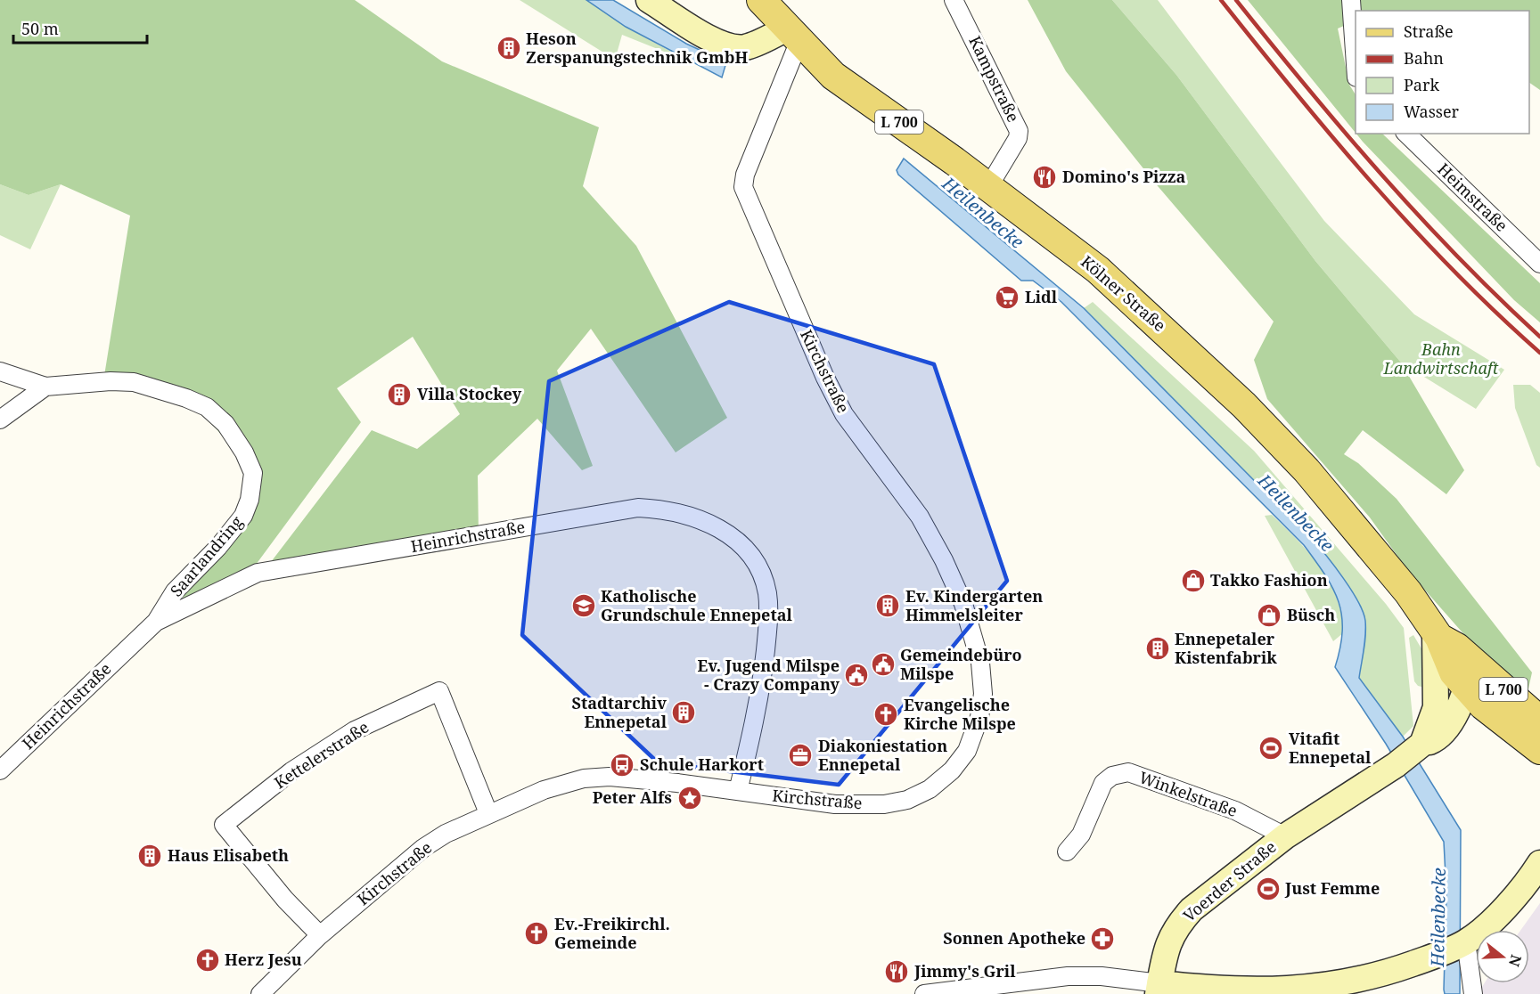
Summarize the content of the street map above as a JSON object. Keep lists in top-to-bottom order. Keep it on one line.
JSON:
{"streets":{"main road":["L 700","Kölner Straße","Voerder Straße"],"street":["Kampstraße","Heimstraße","Kirchstraße","Heinrichstraße","Saarlandring","Kettelerstraße","Winkelstraße"]},"crossings":[["Kampstraße","Kölner Straße"],["Kölner Straße","Kirchstraße"],["Kölner Straße","Voerder Straße"],["Kirchstraße","Heinrichstraße"],["Kirchstraße","Kettelerstraße"],["Heinrichstraße","Saarlandring"],["Winkelstraße","Voerder Straße"]],"water":["Heilenbecke"],"parks":["Bahn Landwirtschaft"],"places":{"building":["Heson Zerspanungstechnik GmbH","Villa Stockey","Ev. Kindergarten Himmelsleiter","Ennepetaler Kistenfabrik","Stadtarchiv Ennepetal","Haus Elisabeth"],"restaurant":["Domino's Pizza","Jimmy's Gril"],"supermarket":["Lidl"],"shop":["Takko Fashion","Büsch"],"school or university":["Katholische Grundschule Ennepetal"],"public building":["Gemeindebüro Milspe","Ev. Jugend Milspe - Crazy Company"],"church":["Evangelische Kirche Milspe","Ev.-Freikirchl. Gemeinde","Herz Jesu"],"sports":["Vitafit Ennepetal","Just Femme"],"office":["Diakoniestation Ennepetal"],"bus stop":["Schule Harkort"],"place":["Peter Alfs"],"pharmacy":["Sonnen Apotheke"]},"legend":["Straße","Bahn","Park","Wasser"],"scale_bar":"50 m","north":"right"}
